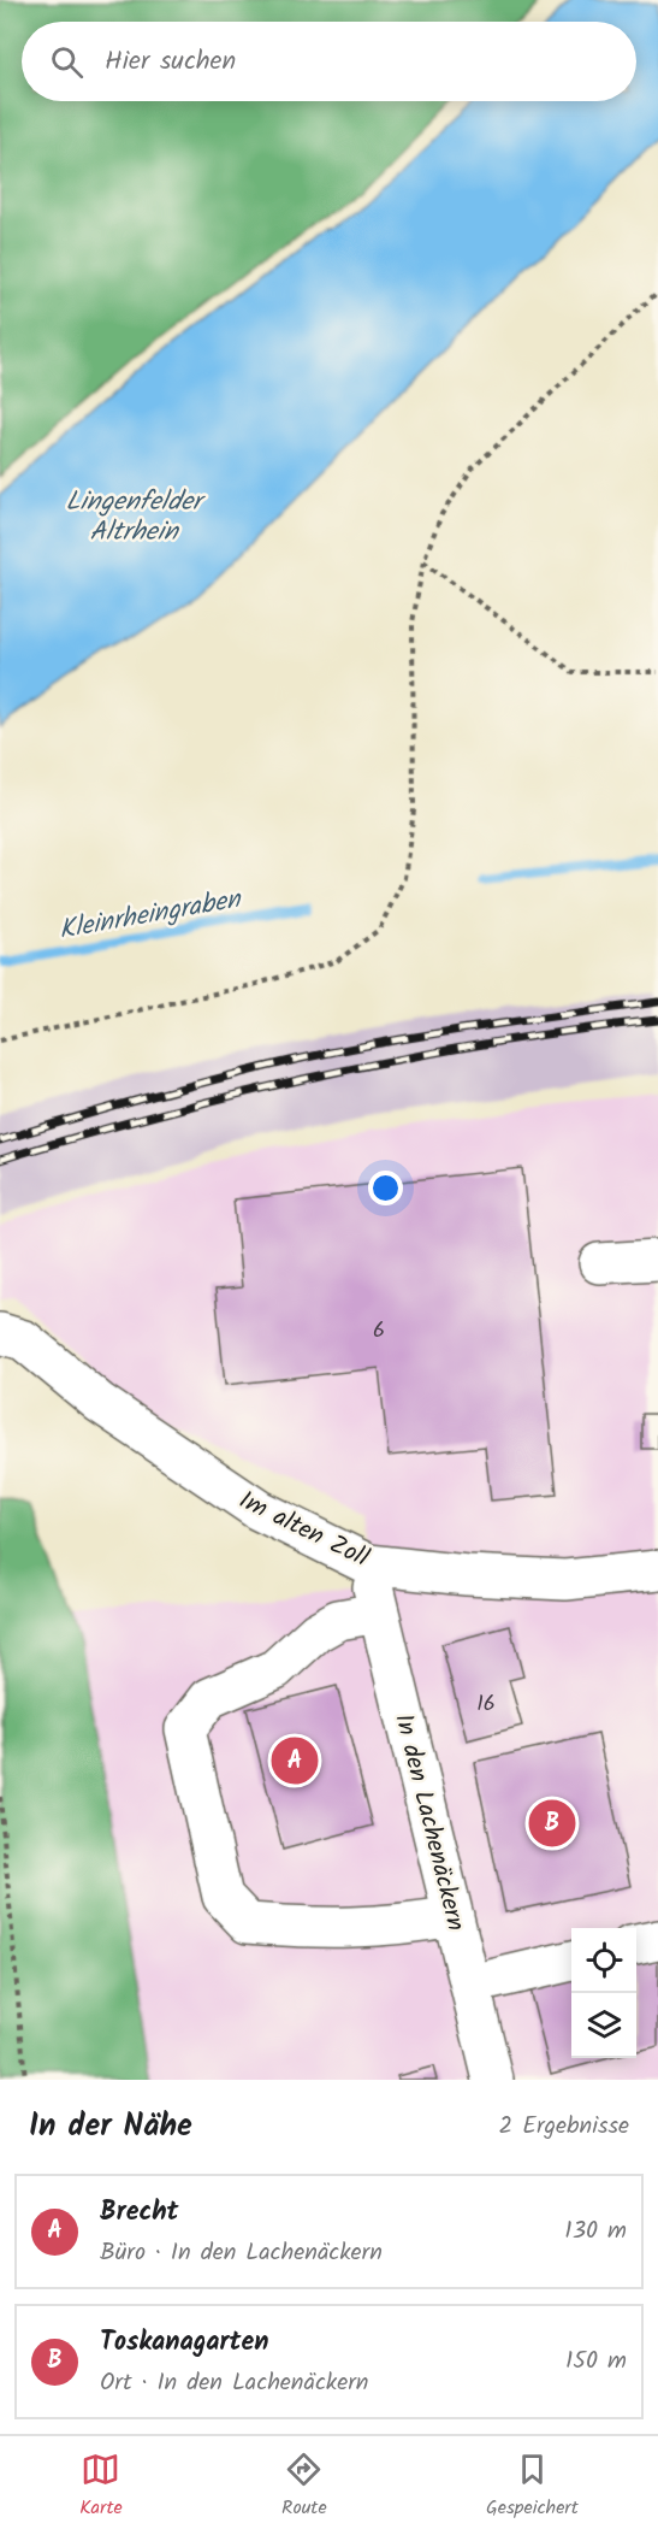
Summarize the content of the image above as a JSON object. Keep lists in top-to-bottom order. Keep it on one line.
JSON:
{"streets":{"street":["Im alten Zoll","In den Lachenäckern"]},"crossings":[["Im alten Zoll","In den Lachenäckern"]],"water":["Lingenfelder Altrhein","Kleinrheingraben"],"house_numbers":["6","16"],"page":{"search":"Hier suchen","pins":["A","B"],"heading":["In der Nähe","2 Ergebnisse"],"list":[{"mark":"A","name":"Brecht","note":"Büro · In den Lachenäckern","value":"130 m"},{"mark":"B","name":"Toskanagarten","note":"Ort · In den Lachenäckern","value":"150 m"}],"nav":["Karte","Route","Gespeichert"]}}
